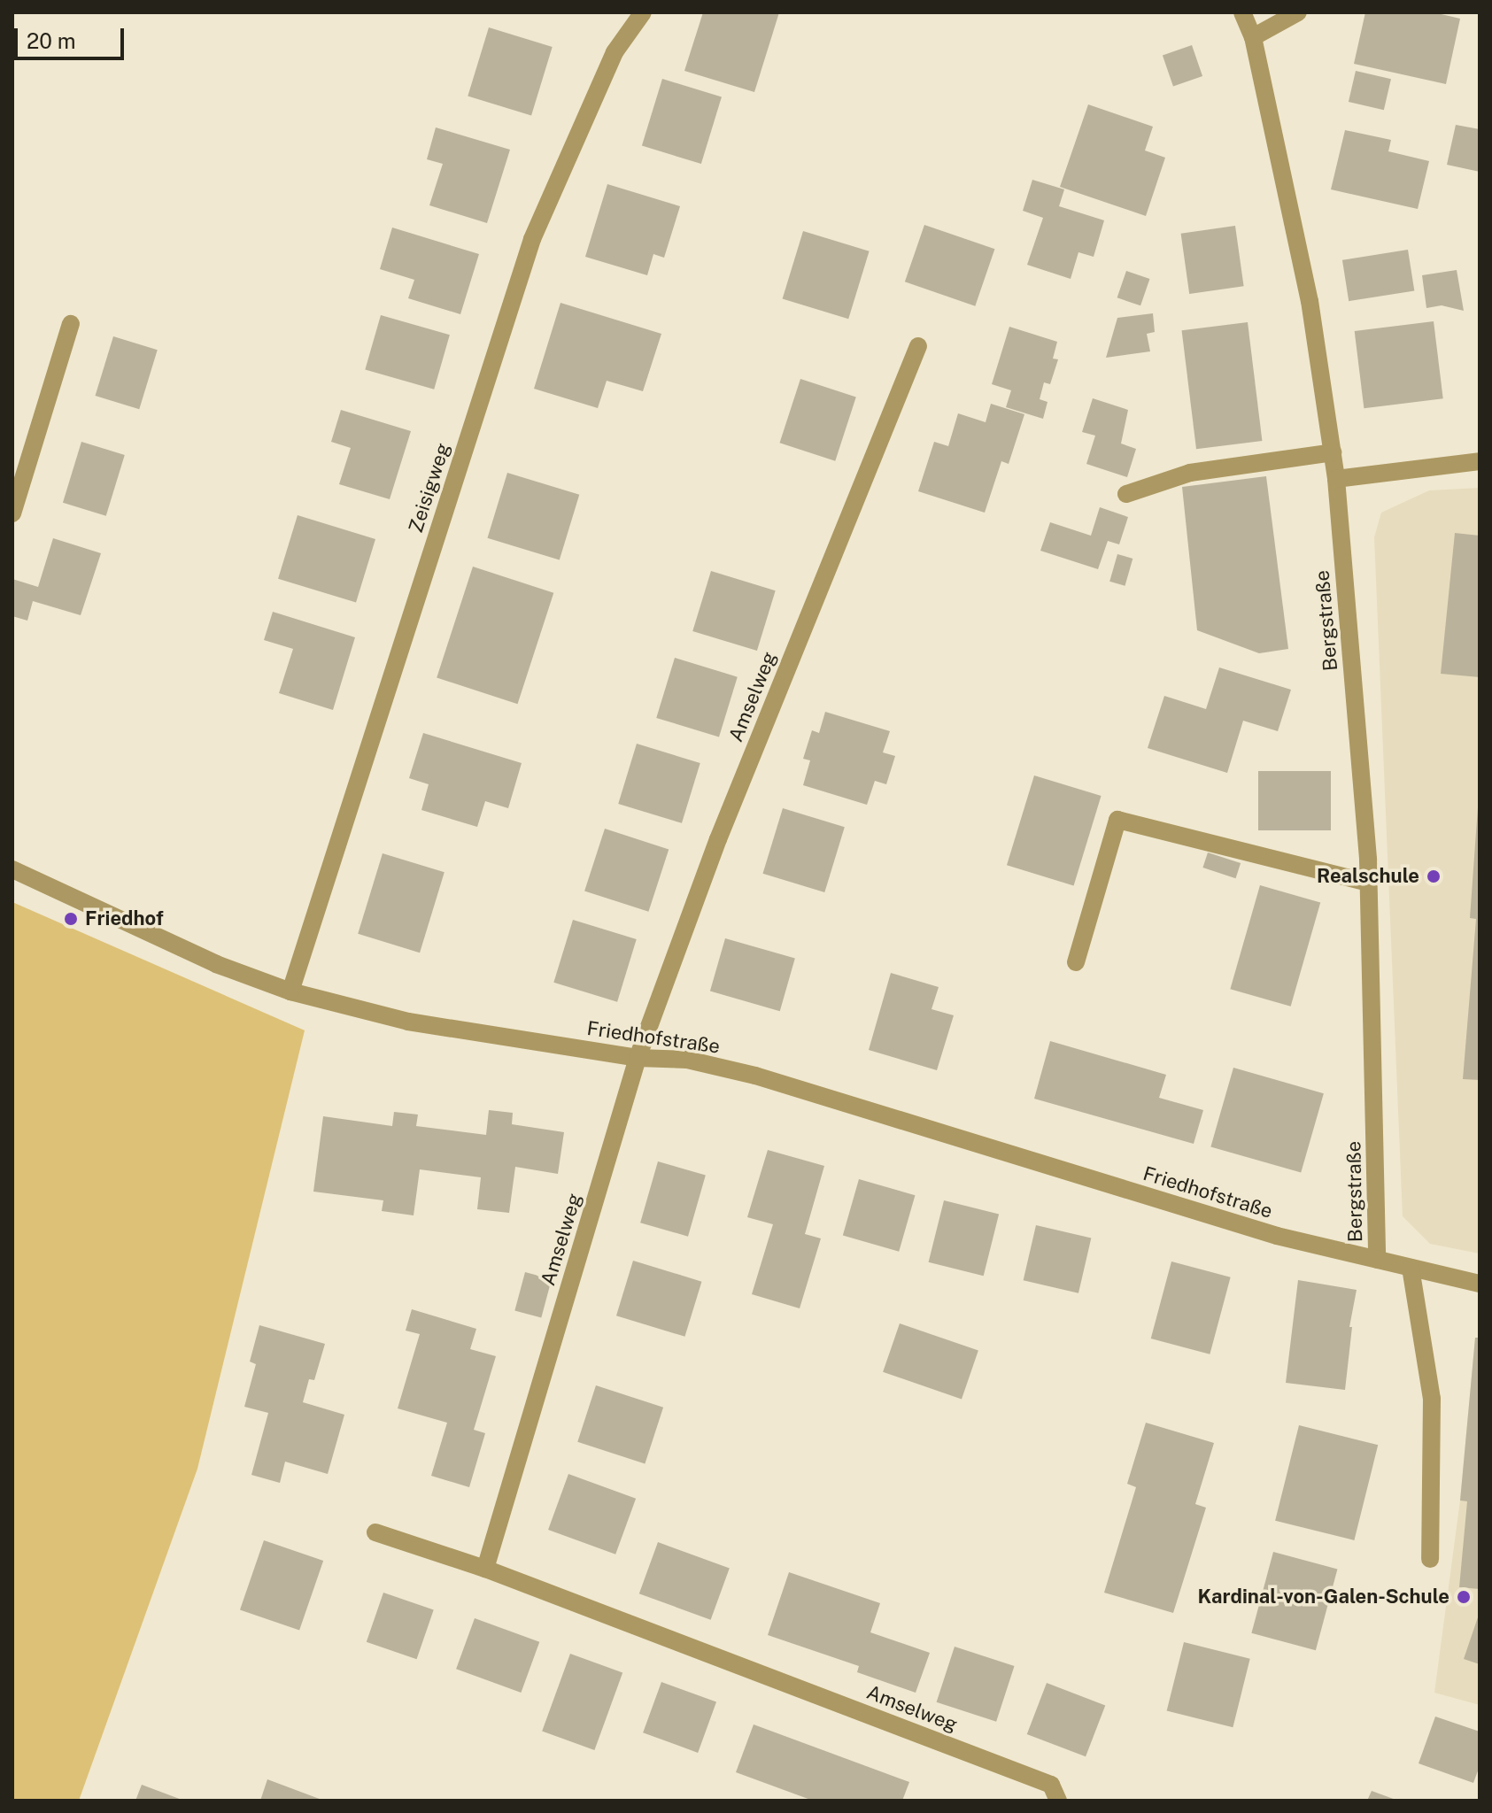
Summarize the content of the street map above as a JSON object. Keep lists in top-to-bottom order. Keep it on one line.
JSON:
{"streets":{"street":["Zeisigweg","Bergstraße","Amselweg","Friedhofstraße"]},"crossings":[["Zeisigweg","Friedhofstraße"],["Bergstraße","Friedhofstraße"],["Amselweg","Friedhofstraße"]],"places":["Realschule","Friedhof","Kardinal-von-Galen-Schule"],"scale_bar":"20 m"}
